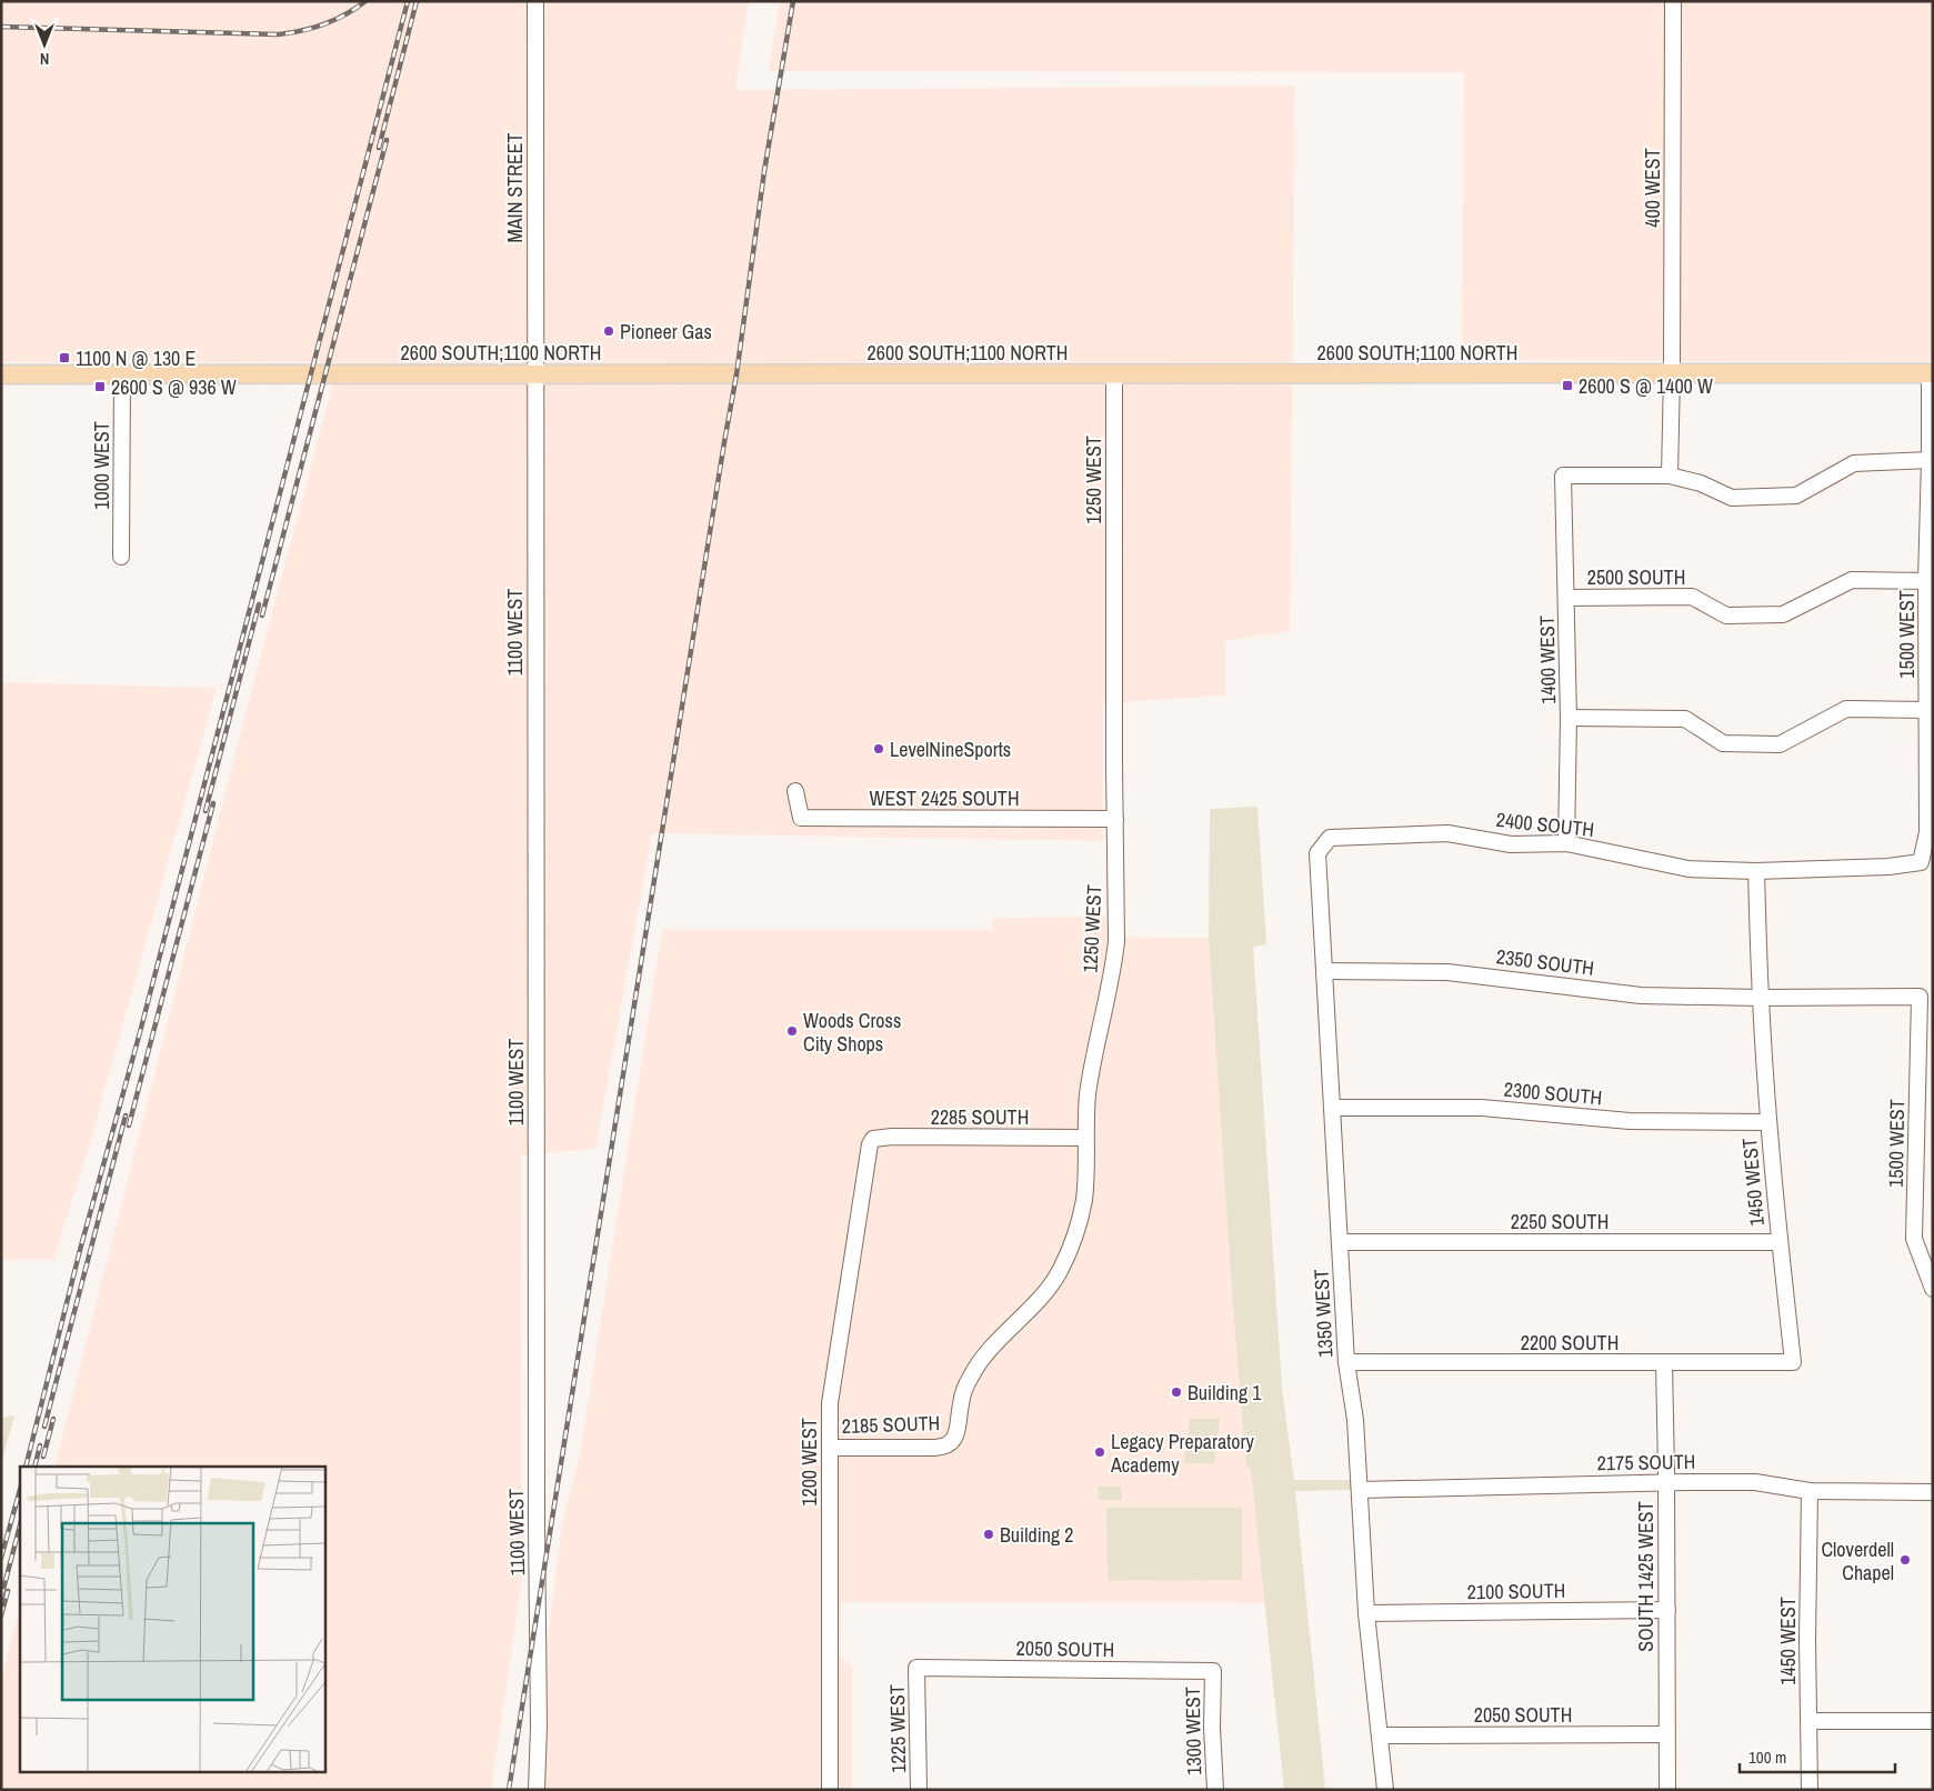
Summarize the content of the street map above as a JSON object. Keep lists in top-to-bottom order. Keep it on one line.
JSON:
{"streets":{"main road":["2600 SOUTH;1100 NORTH"],"street":["MAIN STREET","400 WEST","1000 WEST","1250 WEST","2500 SOUTH","1100 WEST","1500 WEST","1400 WEST","WEST 2425 SOUTH","2400 SOUTH","2350 SOUTH","2300 SOUTH","2285 SOUTH","1450 WEST","2250 SOUTH","1350 WEST","2200 SOUTH","2185 SOUTH","1200 WEST","2175 SOUTH","SOUTH 1425 WEST","2100 SOUTH","2050 SOUTH","1225 WEST","1300 WEST"]},"crossings":[["MAIN STREET","2600 SOUTH;1100 NORTH"],["MAIN STREET","1100 WEST"],["400 WEST","2600 SOUTH;1100 NORTH"],["400 WEST","1400 WEST"],["2600 SOUTH;1100 NORTH","1000 WEST"],["2600 SOUTH;1100 NORTH","1250 WEST"],["2600 SOUTH;1100 NORTH","1100 WEST"],["2600 SOUTH;1100 NORTH","1500 WEST"],["1250 WEST","WEST 2425 SOUTH"],["1250 WEST","2285 SOUTH"],["1250 WEST","2185 SOUTH"],["2500 SOUTH","1500 WEST"],["2500 SOUTH","1400 WEST"],["1500 WEST","2400 SOUTH"],["1500 WEST","2350 SOUTH"],["1400 WEST","2400 SOUTH"],["2400 SOUTH","1350 WEST"],["2350 SOUTH","1450 WEST"],["2350 SOUTH","1350 WEST"],["2300 SOUTH","1450 WEST"],["2300 SOUTH","1350 WEST"],["2285 SOUTH","1200 WEST"],["1450 WEST","2250 SOUTH"],["1450 WEST","2200 SOUTH"],["1450 WEST","2175 SOUTH"],["2250 SOUTH","1350 WEST"],["1350 WEST","2200 SOUTH"],["1350 WEST","2175 SOUTH"],["1350 WEST","2100 SOUTH"],["1350 WEST","2050 SOUTH"],["2200 SOUTH","SOUTH 1425 WEST"],["2185 SOUTH","1200 WEST"],["2175 SOUTH","SOUTH 1425 WEST"],["SOUTH 1425 WEST","2100 SOUTH"],["SOUTH 1425 WEST","2050 SOUTH"],["2050 SOUTH","1225 WEST"],["2050 SOUTH","1300 WEST"]],"places":{"other":["Pioneer Gas","LevelNineSports","Woods Cross City Shops","Building 1","Legacy Preparatory Academy","Building 2","Cloverdell Chapel"],"transit":["1100 N @ 130 E","2600 S @ 1400 W","2600 S @ 936 W"]},"scale_bar":"100 m","north":"bottom"}
